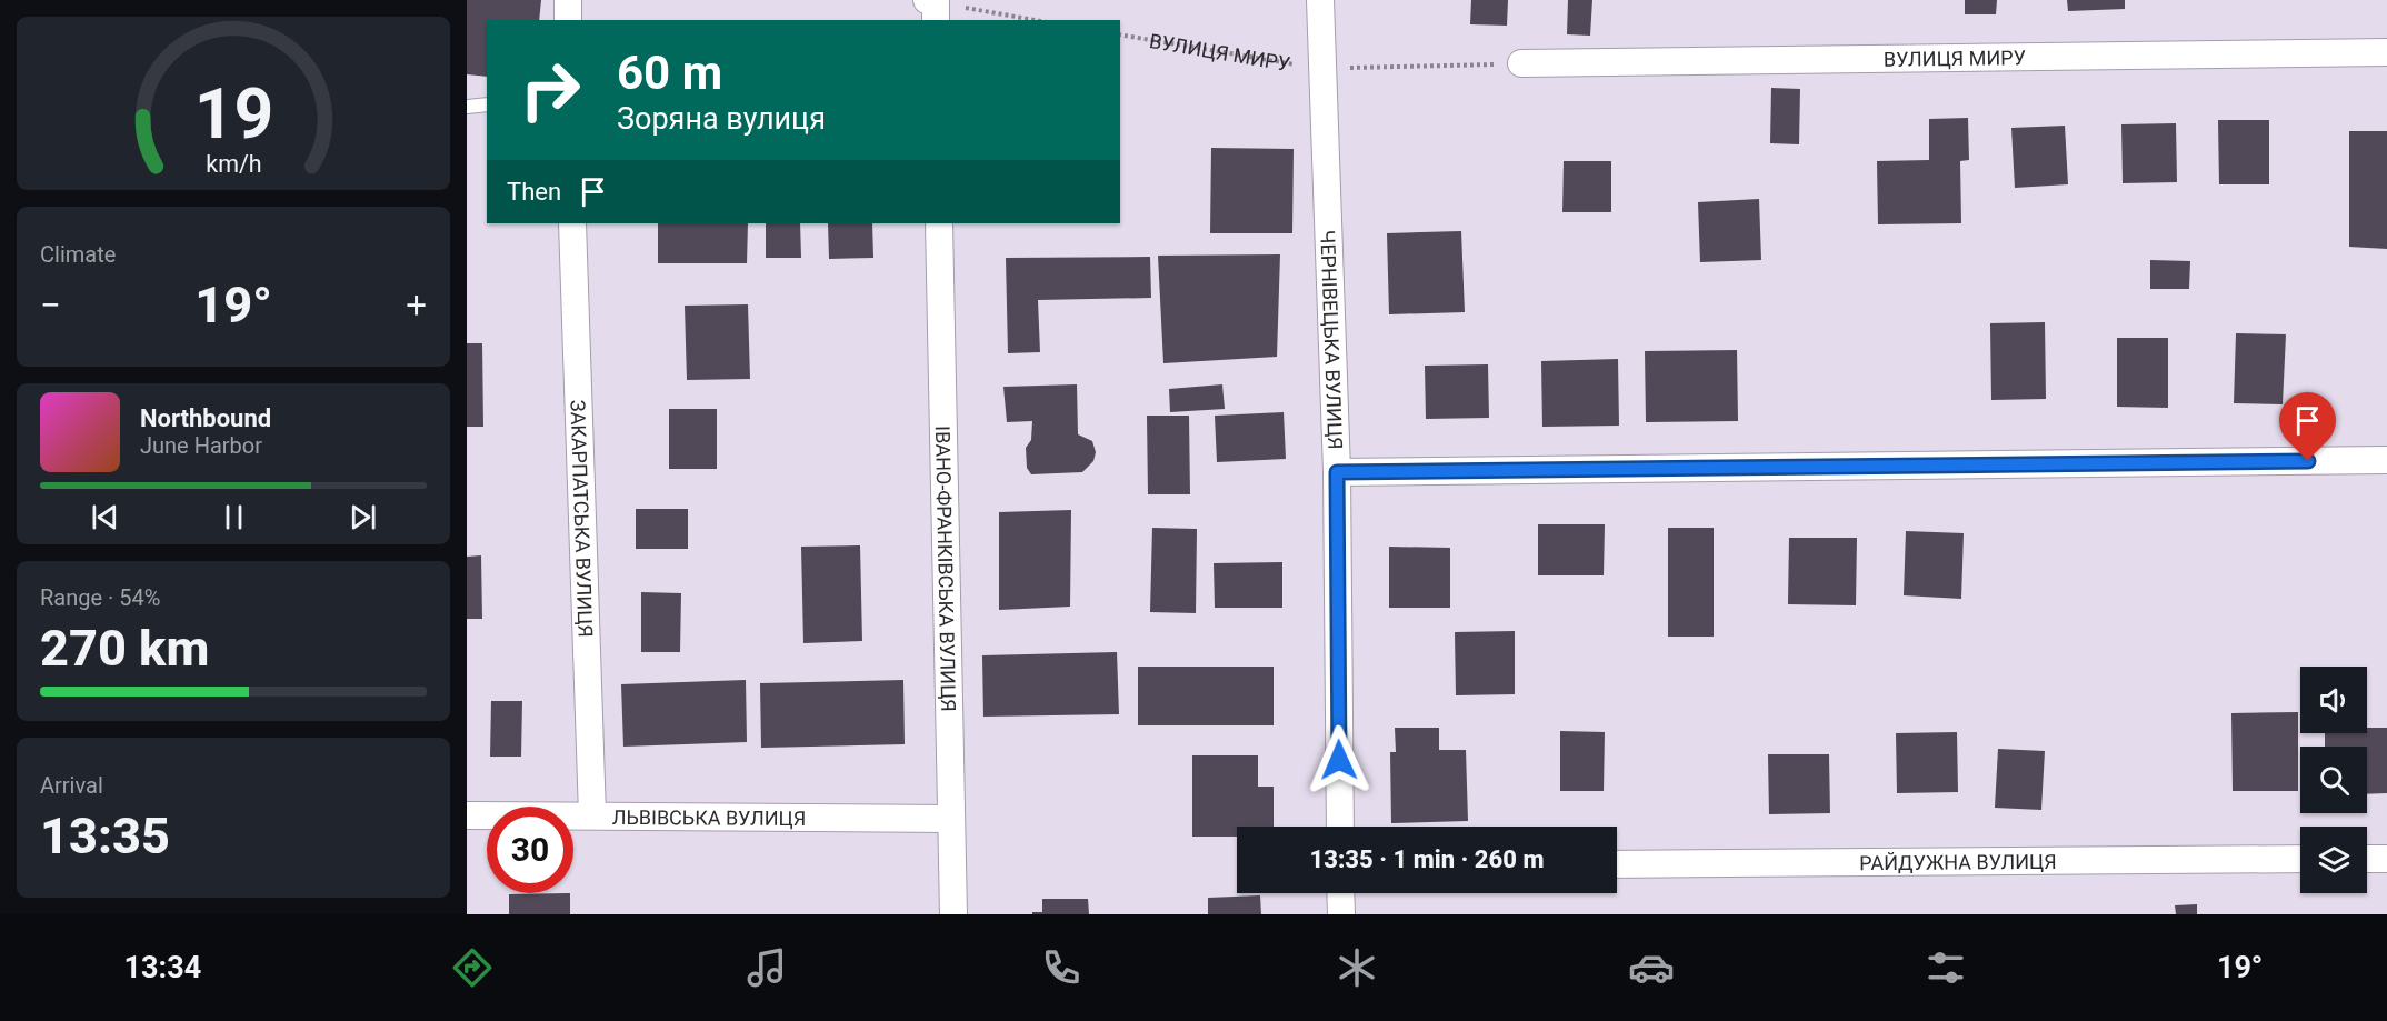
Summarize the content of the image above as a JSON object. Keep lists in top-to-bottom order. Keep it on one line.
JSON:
{"streets":{"street":["ВУЛИЦЯ МИРУ","ЧЕРНІВЕЦЬКА ВУЛИЦЯ","ЗАКАРПАТСЬКА ВУЛИЦЯ","ІВАНО-ФРАНКІВСЬКА ВУЛИЦЯ","ЛЬВІВСЬКА ВУЛИЦЯ","РАЙДУЖНА ВУЛИЦЯ"]},"crossings":[["ВУЛИЦЯ МИРУ","ЧЕРНІВЕЦЬКА ВУЛИЦЯ"],["ЗАКАРПАТСЬКА ВУЛИЦЯ","ЛЬВІВСЬКА ВУЛИЦЯ"],["ІВАНО-ФРАНКІВСЬКА ВУЛИЦЯ","ЛЬВІВСЬКА ВУЛИЦЯ"]],"page":{"turn":["60 m","Зоряна вулиця"],"then":"Then","tile":["Climate",["Range · 54%","270 km"],["Arrival","13:35"]],"heat":["−","19°","+"],"song":["Northbound","June Harbor"],"limit":"30","trip":"13:35 · 1 min · 260 m","tabs":["13:34","19°"],"gauge":["19","km/h"]}}
